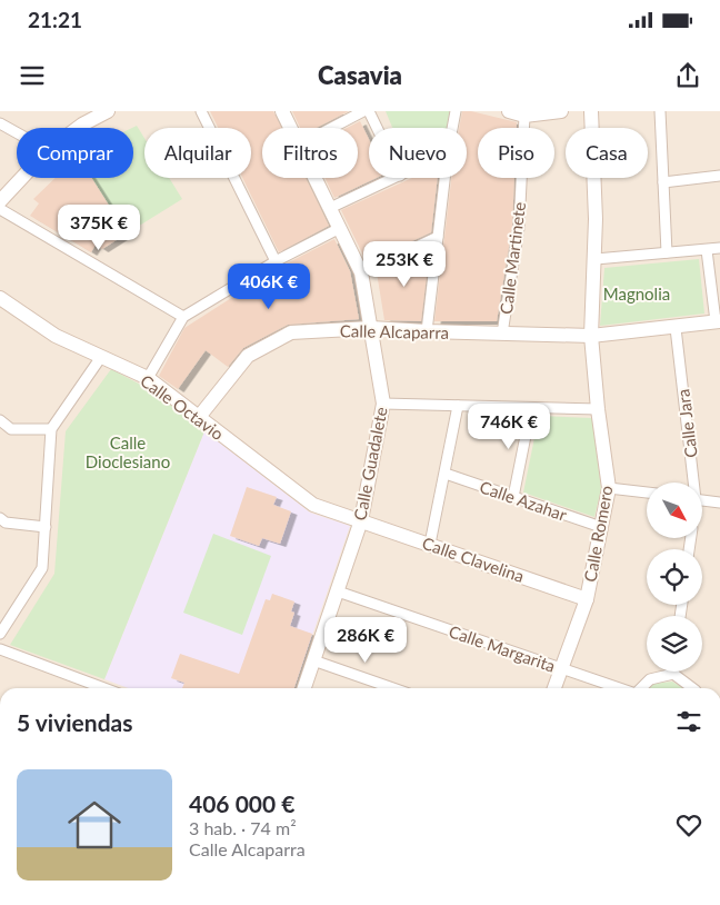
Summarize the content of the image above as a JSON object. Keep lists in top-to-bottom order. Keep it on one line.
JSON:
{"streets":{"street":["Calle Martinete","Calle Alcaparra","Calle Octavio","Calle Jara","Calle Guadalete","Calle Azahar","Calle Romero","Calle Clavelina","Calle Margarita"]},"crossings":[["Calle Martinete","Calle Alcaparra"],["Calle Alcaparra","Calle Octavio"],["Calle Alcaparra","Calle Jara"],["Calle Alcaparra","Calle Guadalete"],["Calle Alcaparra","Calle Romero"],["Calle Octavio","Calle Guadalete"],["Calle Octavio","Calle Clavelina"],["Calle Guadalete","Calle Clavelina"],["Calle Guadalete","Calle Margarita"],["Calle Azahar","Calle Romero"],["Calle Romero","Calle Clavelina"],["Calle Romero","Calle Margarita"]],"parks":["Magnolia","Calle Dioclesiano"],"north":"bottom right","page":{"status":"21:21","header":"Casavia","chip":["Comprar","Alquilar","Filtros","Nuevo","Piso","Casa"],"price":["375K €","253K €","406K €","746K €","286K €"],"heading":"5 viviendas","list":[{"name":"406 000 €","note":"3 hab. · 74 m² · Calle Alcaparra"}]}}
